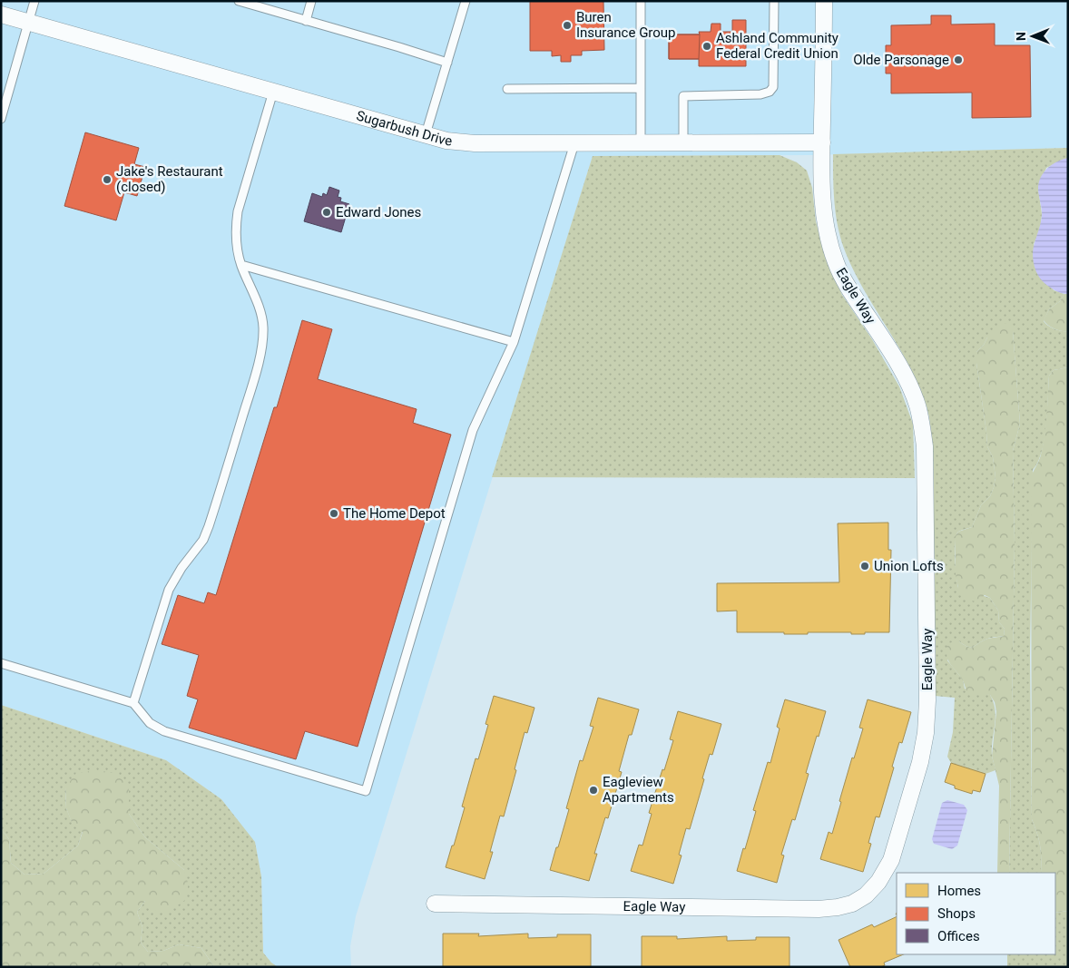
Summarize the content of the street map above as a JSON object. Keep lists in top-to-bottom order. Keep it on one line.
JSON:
{"streets":{"street":["Sugarbush Drive","Eagle Way"]},"crossings":[["Sugarbush Drive","Eagle Way"]],"places":["Buren Insurance Group","Ashland Community Federal Credit Union","Olde Parsonage","Jake's Restaurant (closed)","Edward Jones","The Home Depot","Union Lofts","Eagleview Apartments"],"legend":["Homes","Shops","Offices"],"north":"left"}
